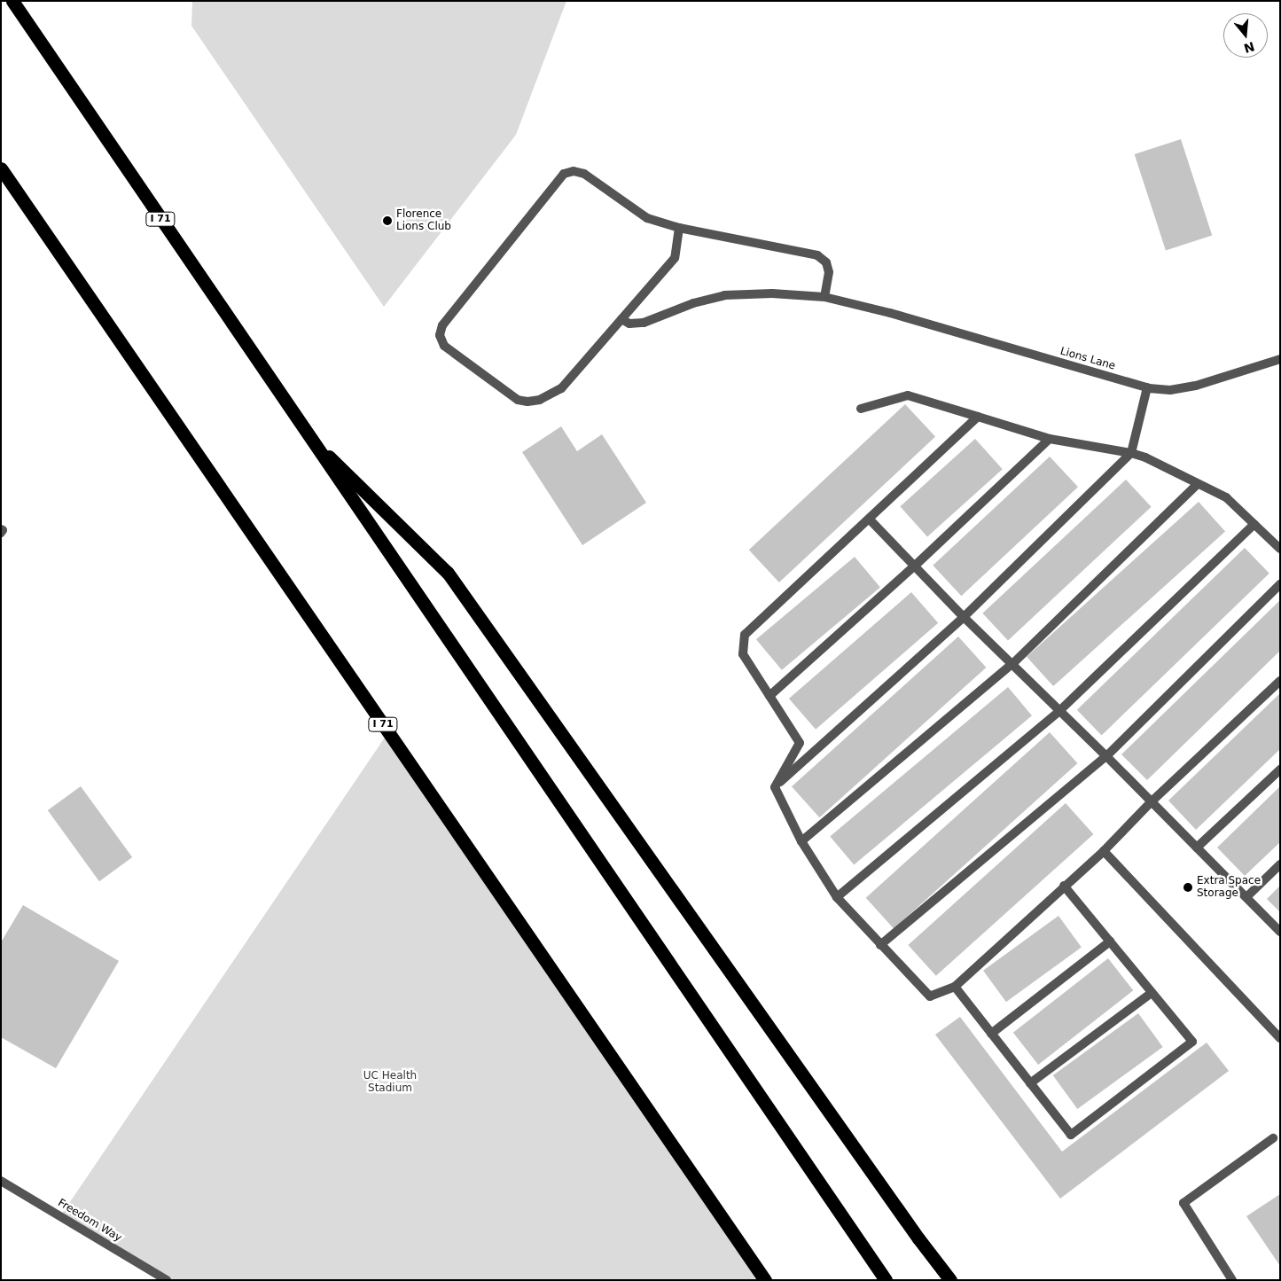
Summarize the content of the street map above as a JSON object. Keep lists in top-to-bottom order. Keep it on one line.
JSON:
{"streets":{"highway":["I 71"],"street":["Lions Lane","Freedom Way"]},"parks":["UC Health Stadium"],"places":["Florence Lions Club","Extra Space Storage"],"north":"bottom"}
